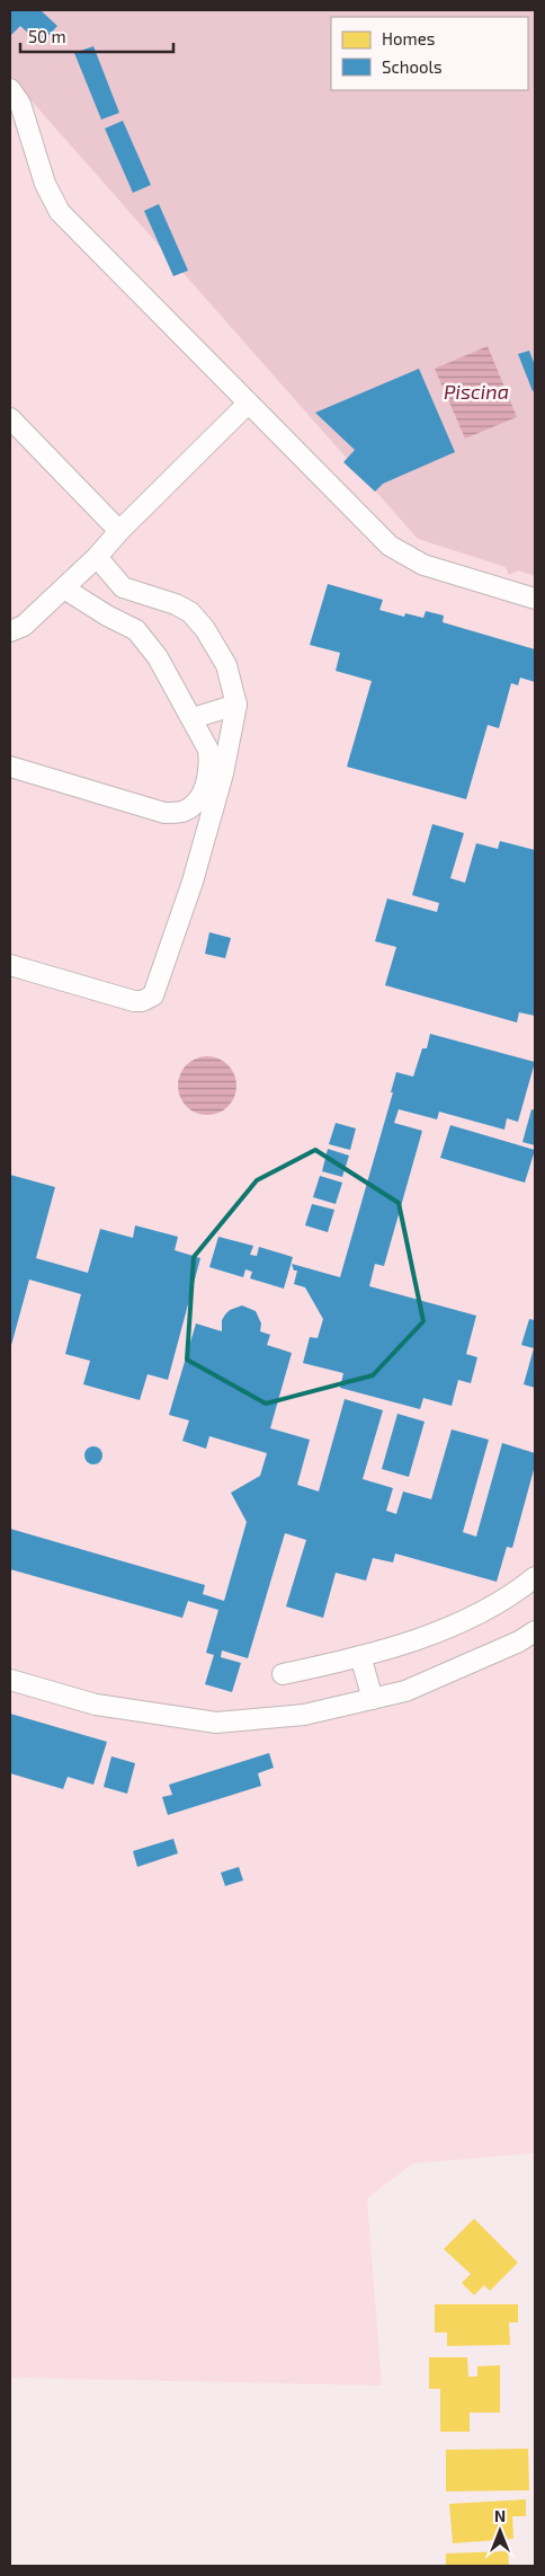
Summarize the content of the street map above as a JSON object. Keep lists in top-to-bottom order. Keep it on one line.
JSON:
{"water":["Piscina"],"legend":["Homes","Schools"],"scale_bar":"50 m","north":"top"}
